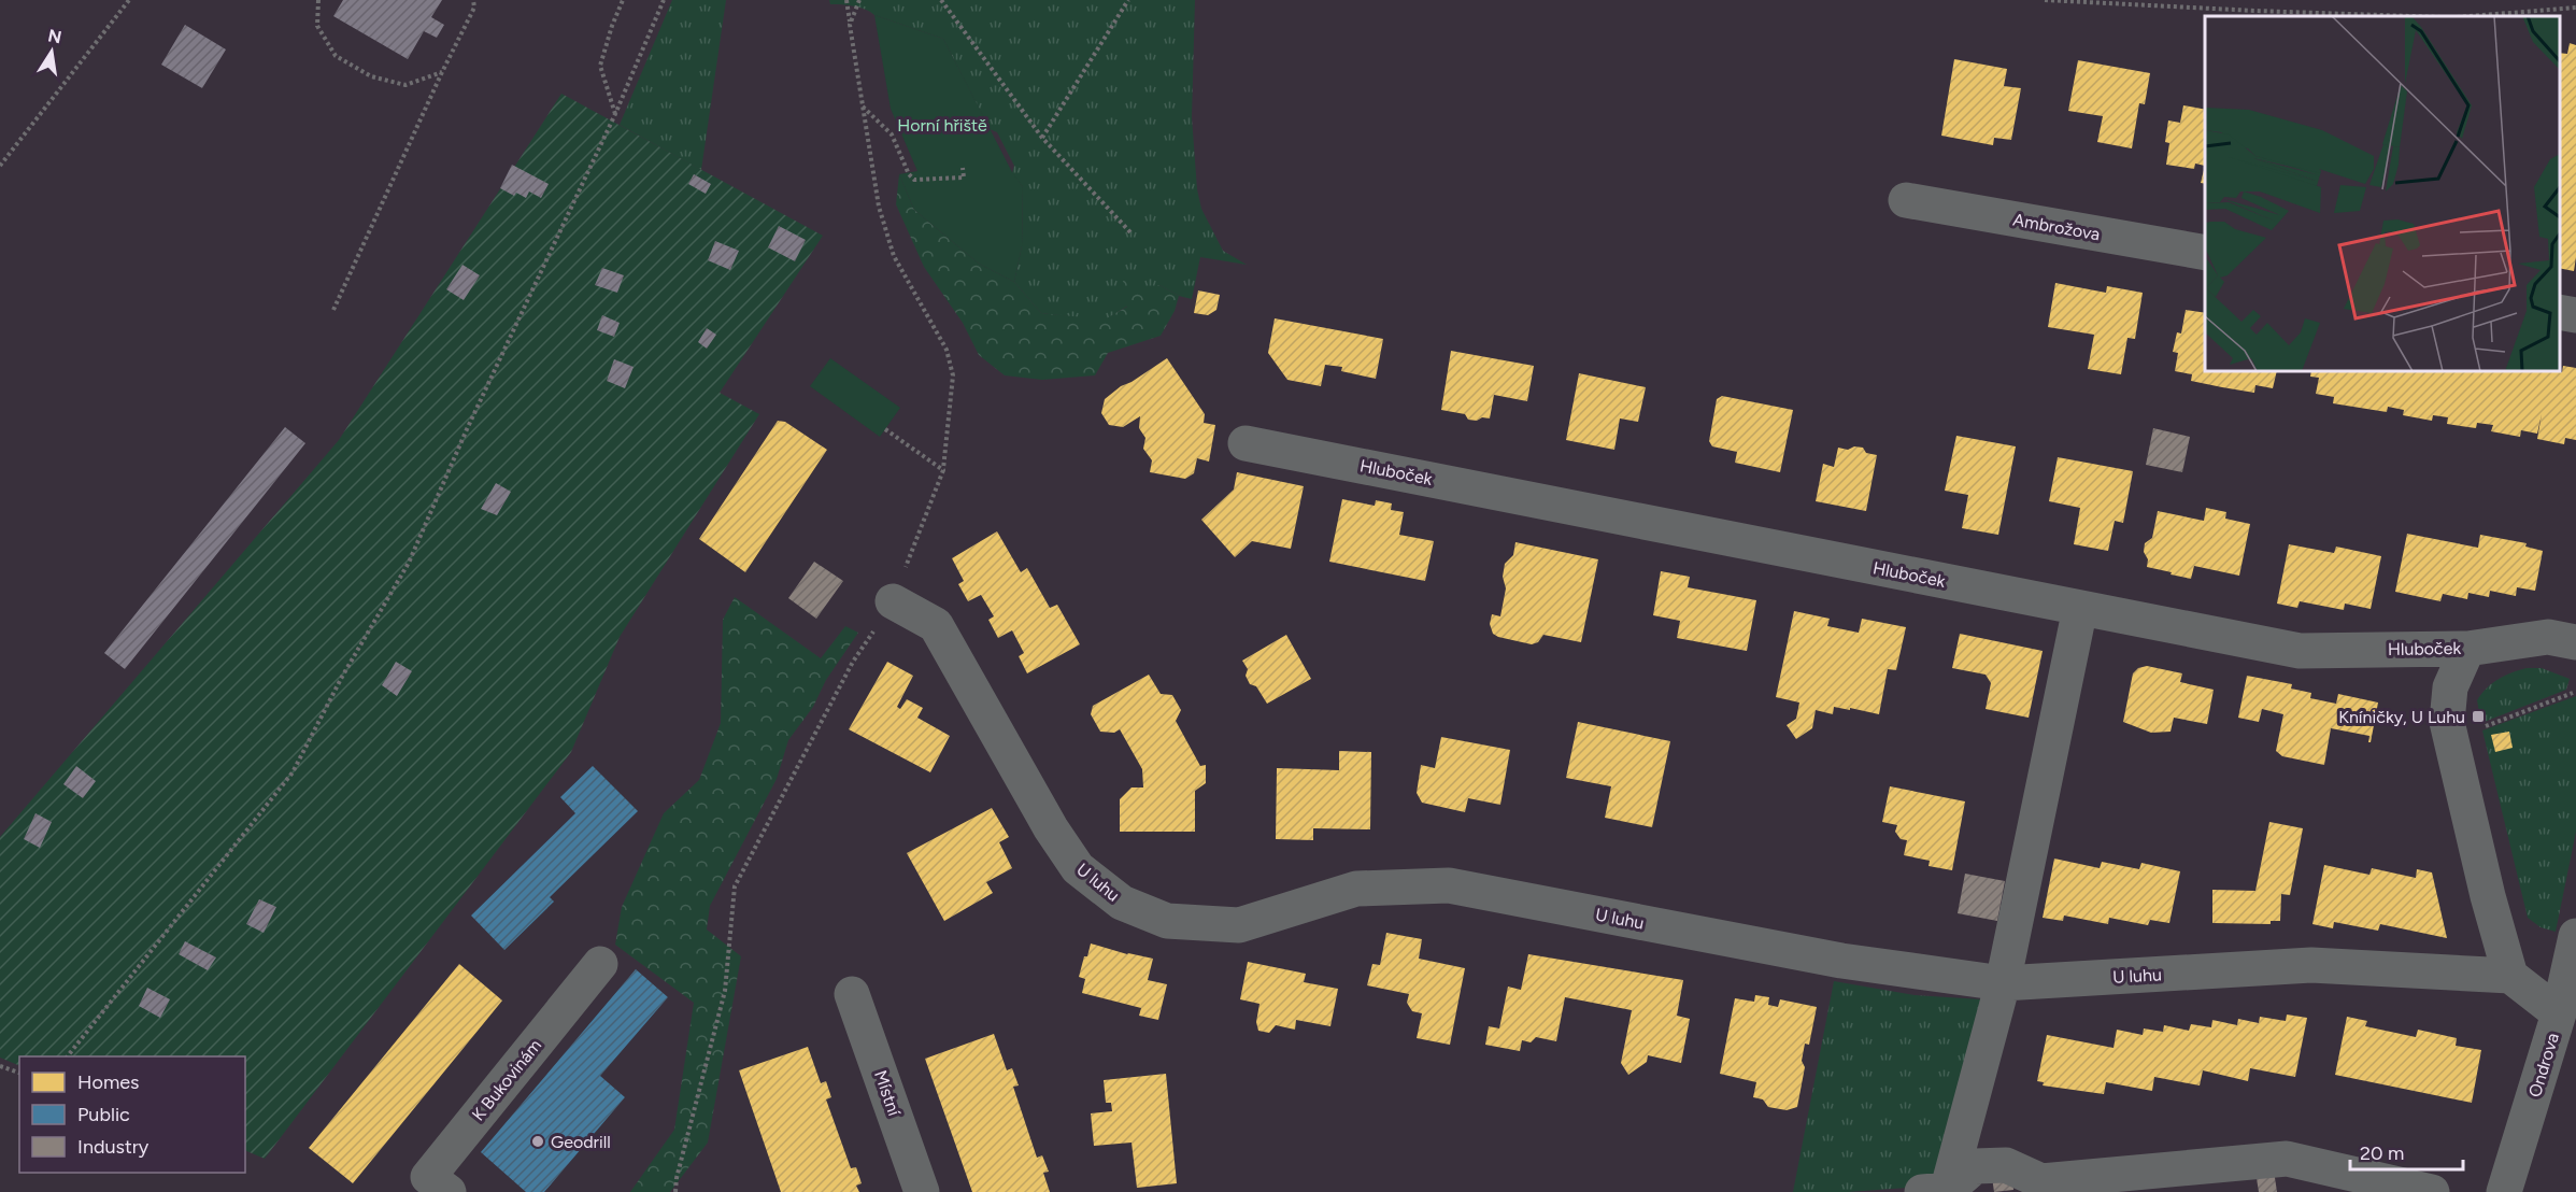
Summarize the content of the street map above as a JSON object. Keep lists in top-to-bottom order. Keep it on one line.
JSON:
{"streets":{"street":["Ambrožova","Hluboček","U luhu","Ondrova","K Bukovinám","Místní"]},"parks":["Horní hřiště"],"places":{"transit":["Kníničky, U Luhu"],"other":["Geodrill"]},"legend":["Homes","Public","Industry"],"scale_bar":"20 m","north":"top"}
